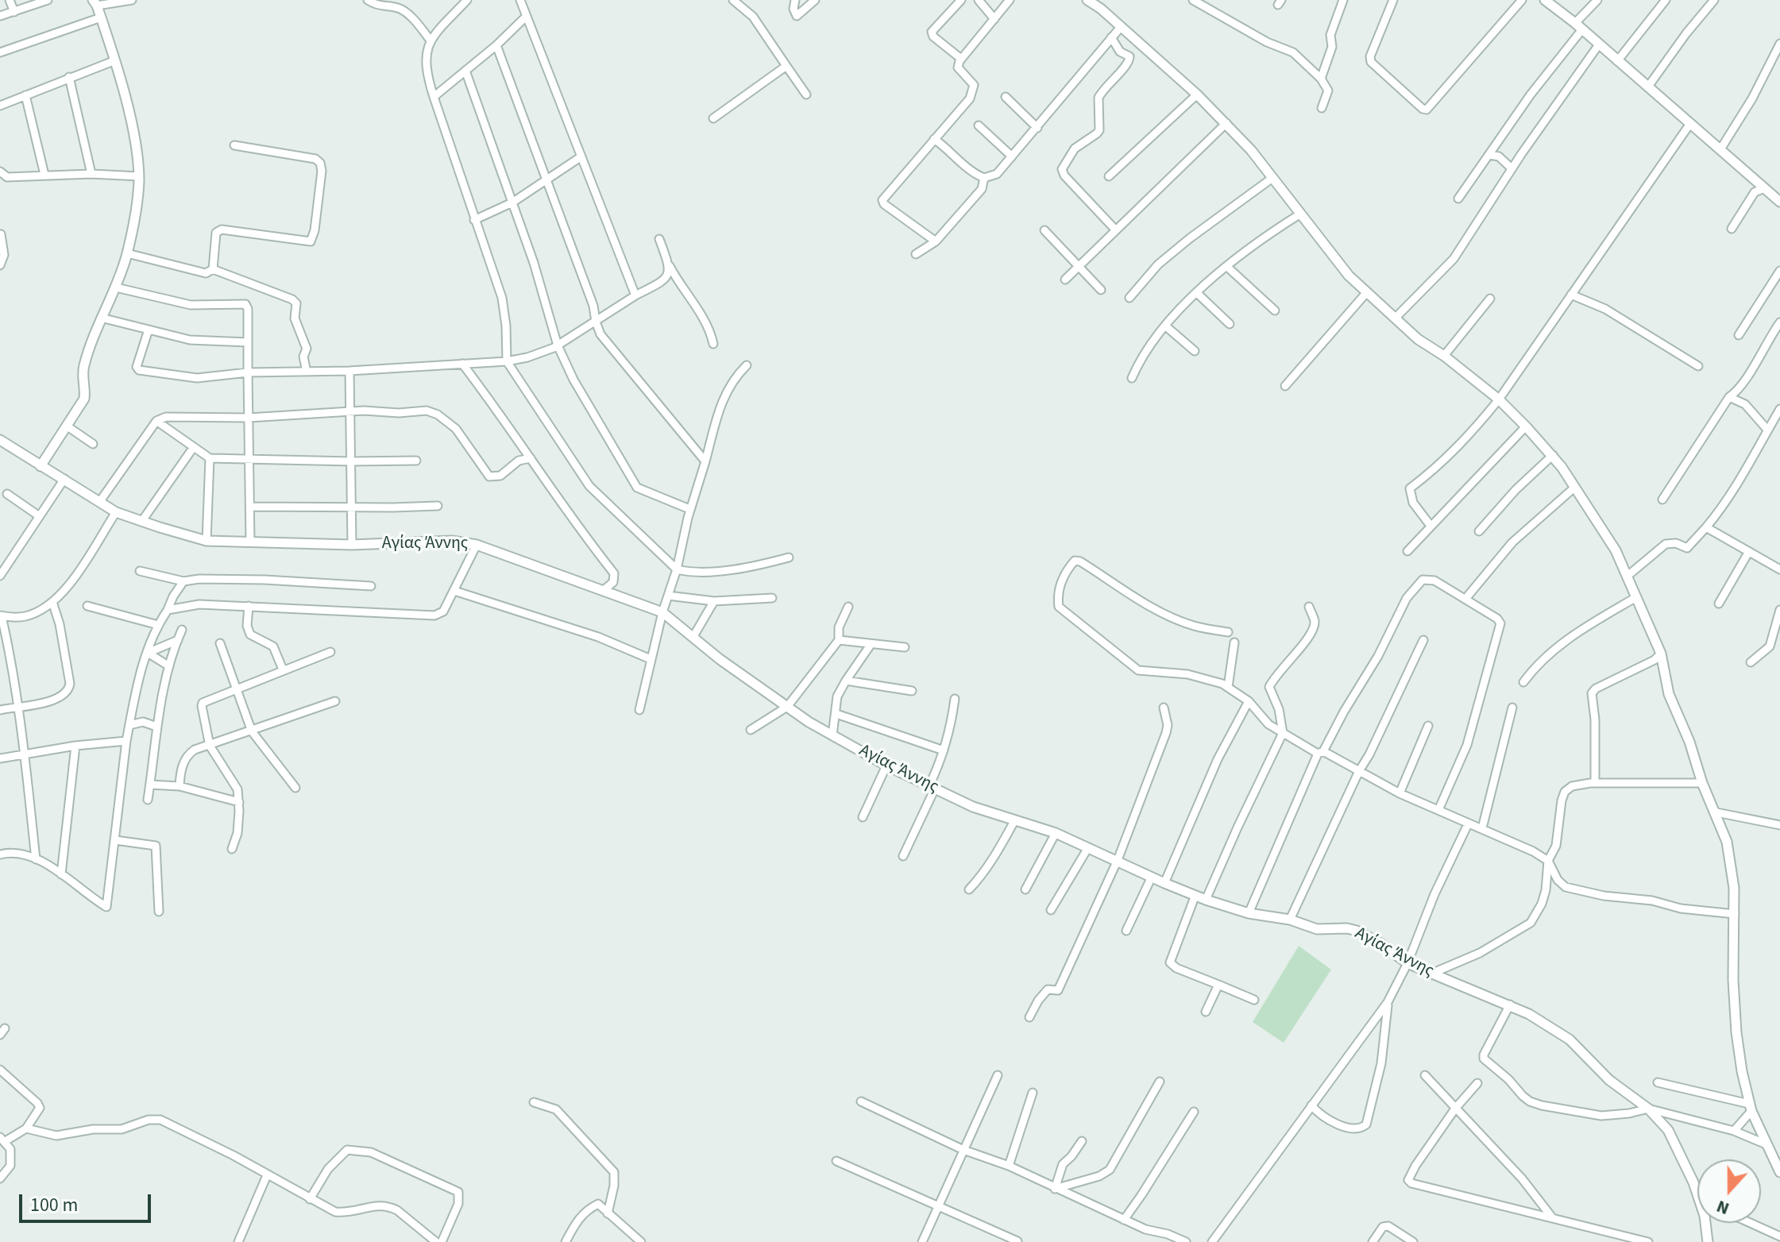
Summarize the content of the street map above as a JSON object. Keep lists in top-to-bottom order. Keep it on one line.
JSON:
{"streets":{"street":["Αγίας Άννης"]},"scale_bar":"100 m","north":"bottom"}
